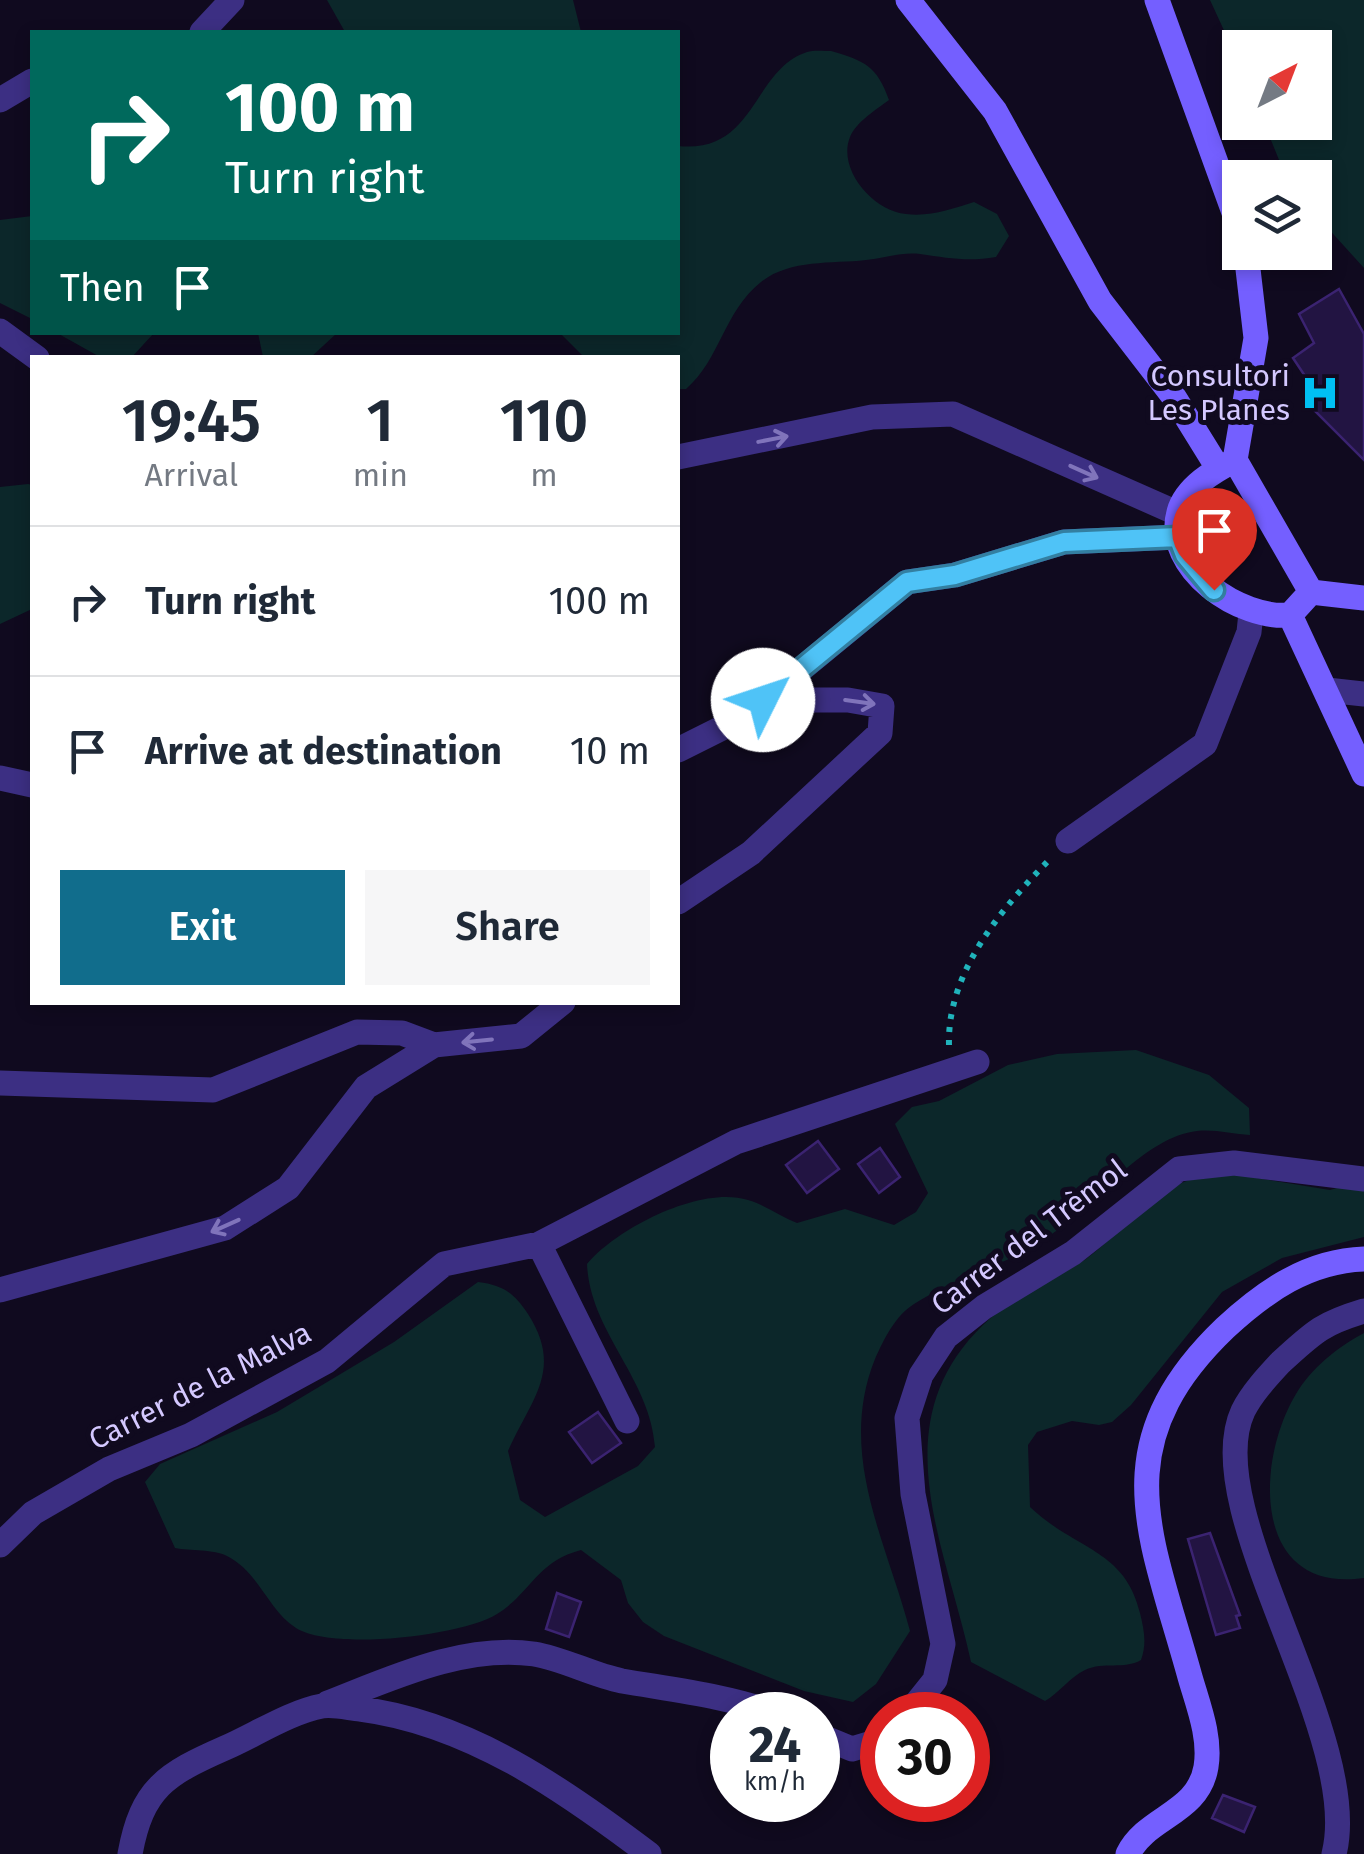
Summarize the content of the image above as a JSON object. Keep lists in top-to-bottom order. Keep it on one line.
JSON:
{"streets":{"street":["Carrer del Trèmol","Carrer de la Malva"]},"places":{"hospital":["Consultori Les Planes"]},"north":"top right","page":{"turn":["100 m","Turn right"],"then":"Then","eta":["19:45","Arrival","1","min","110","m"],"list":[{"name":"Turn right","value":"100 m"},{"name":"Arrive at destination","value":"10 m"}],"buttons":["Exit","Share"],"speed":"24 km/h","limit":"30"}}
